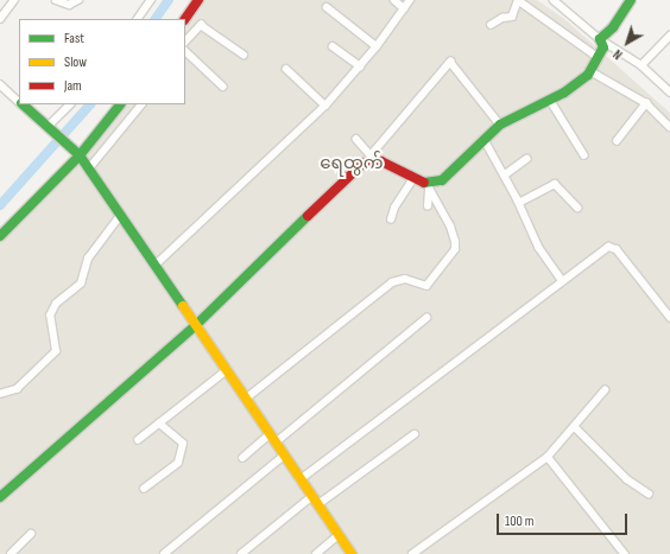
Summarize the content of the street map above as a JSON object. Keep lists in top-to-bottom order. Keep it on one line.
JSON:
{"districts":["ရေထွက်"],"legend":["Fast","Slow","Jam"],"scale_bar":"100 m","north":"bottom left"}
